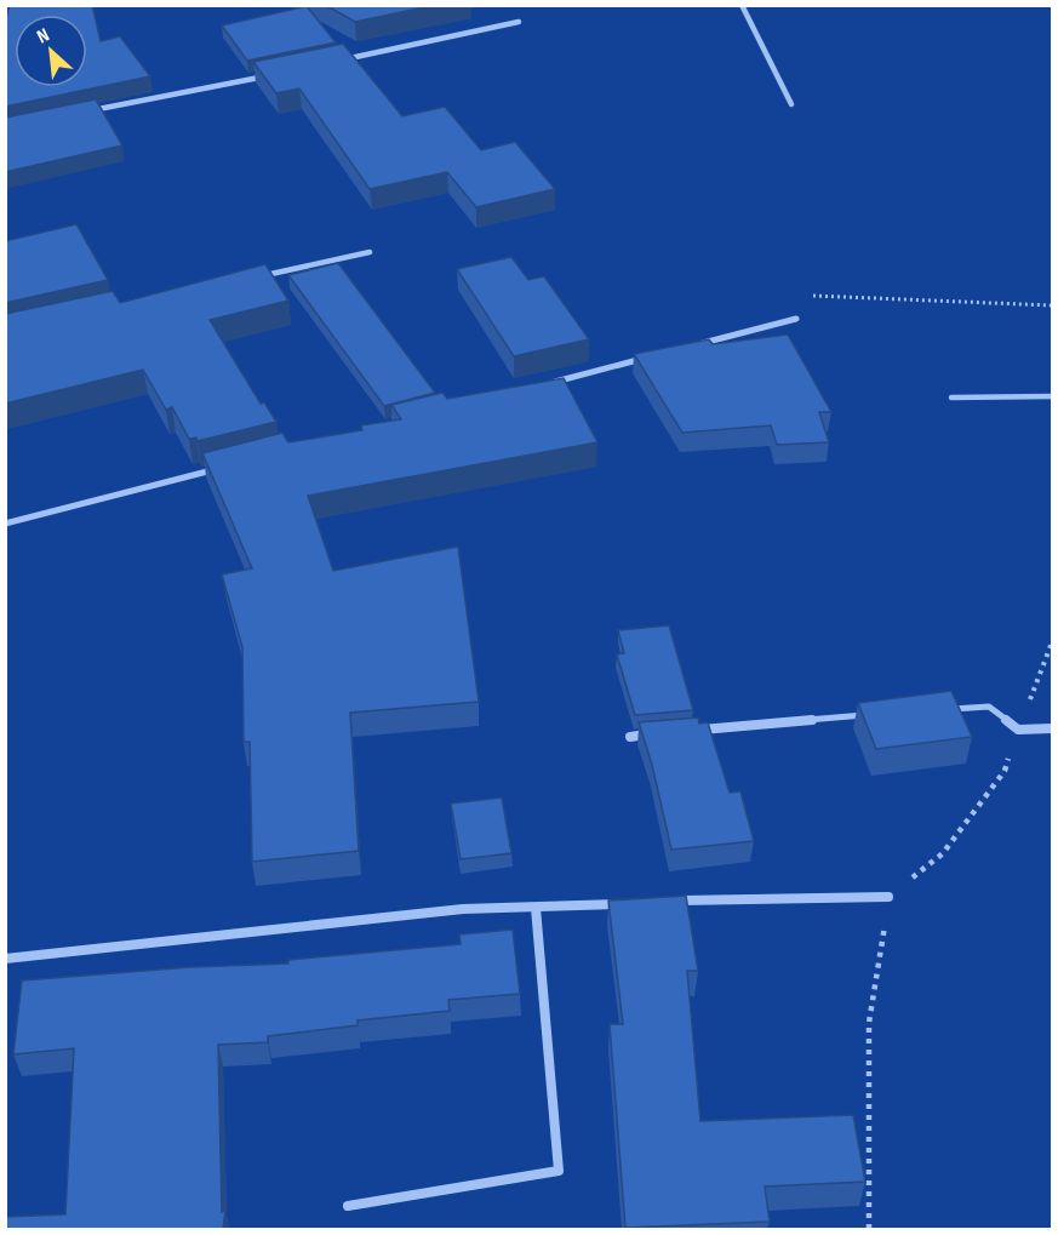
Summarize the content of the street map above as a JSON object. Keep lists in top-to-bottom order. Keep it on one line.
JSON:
{"north":"top left"}
